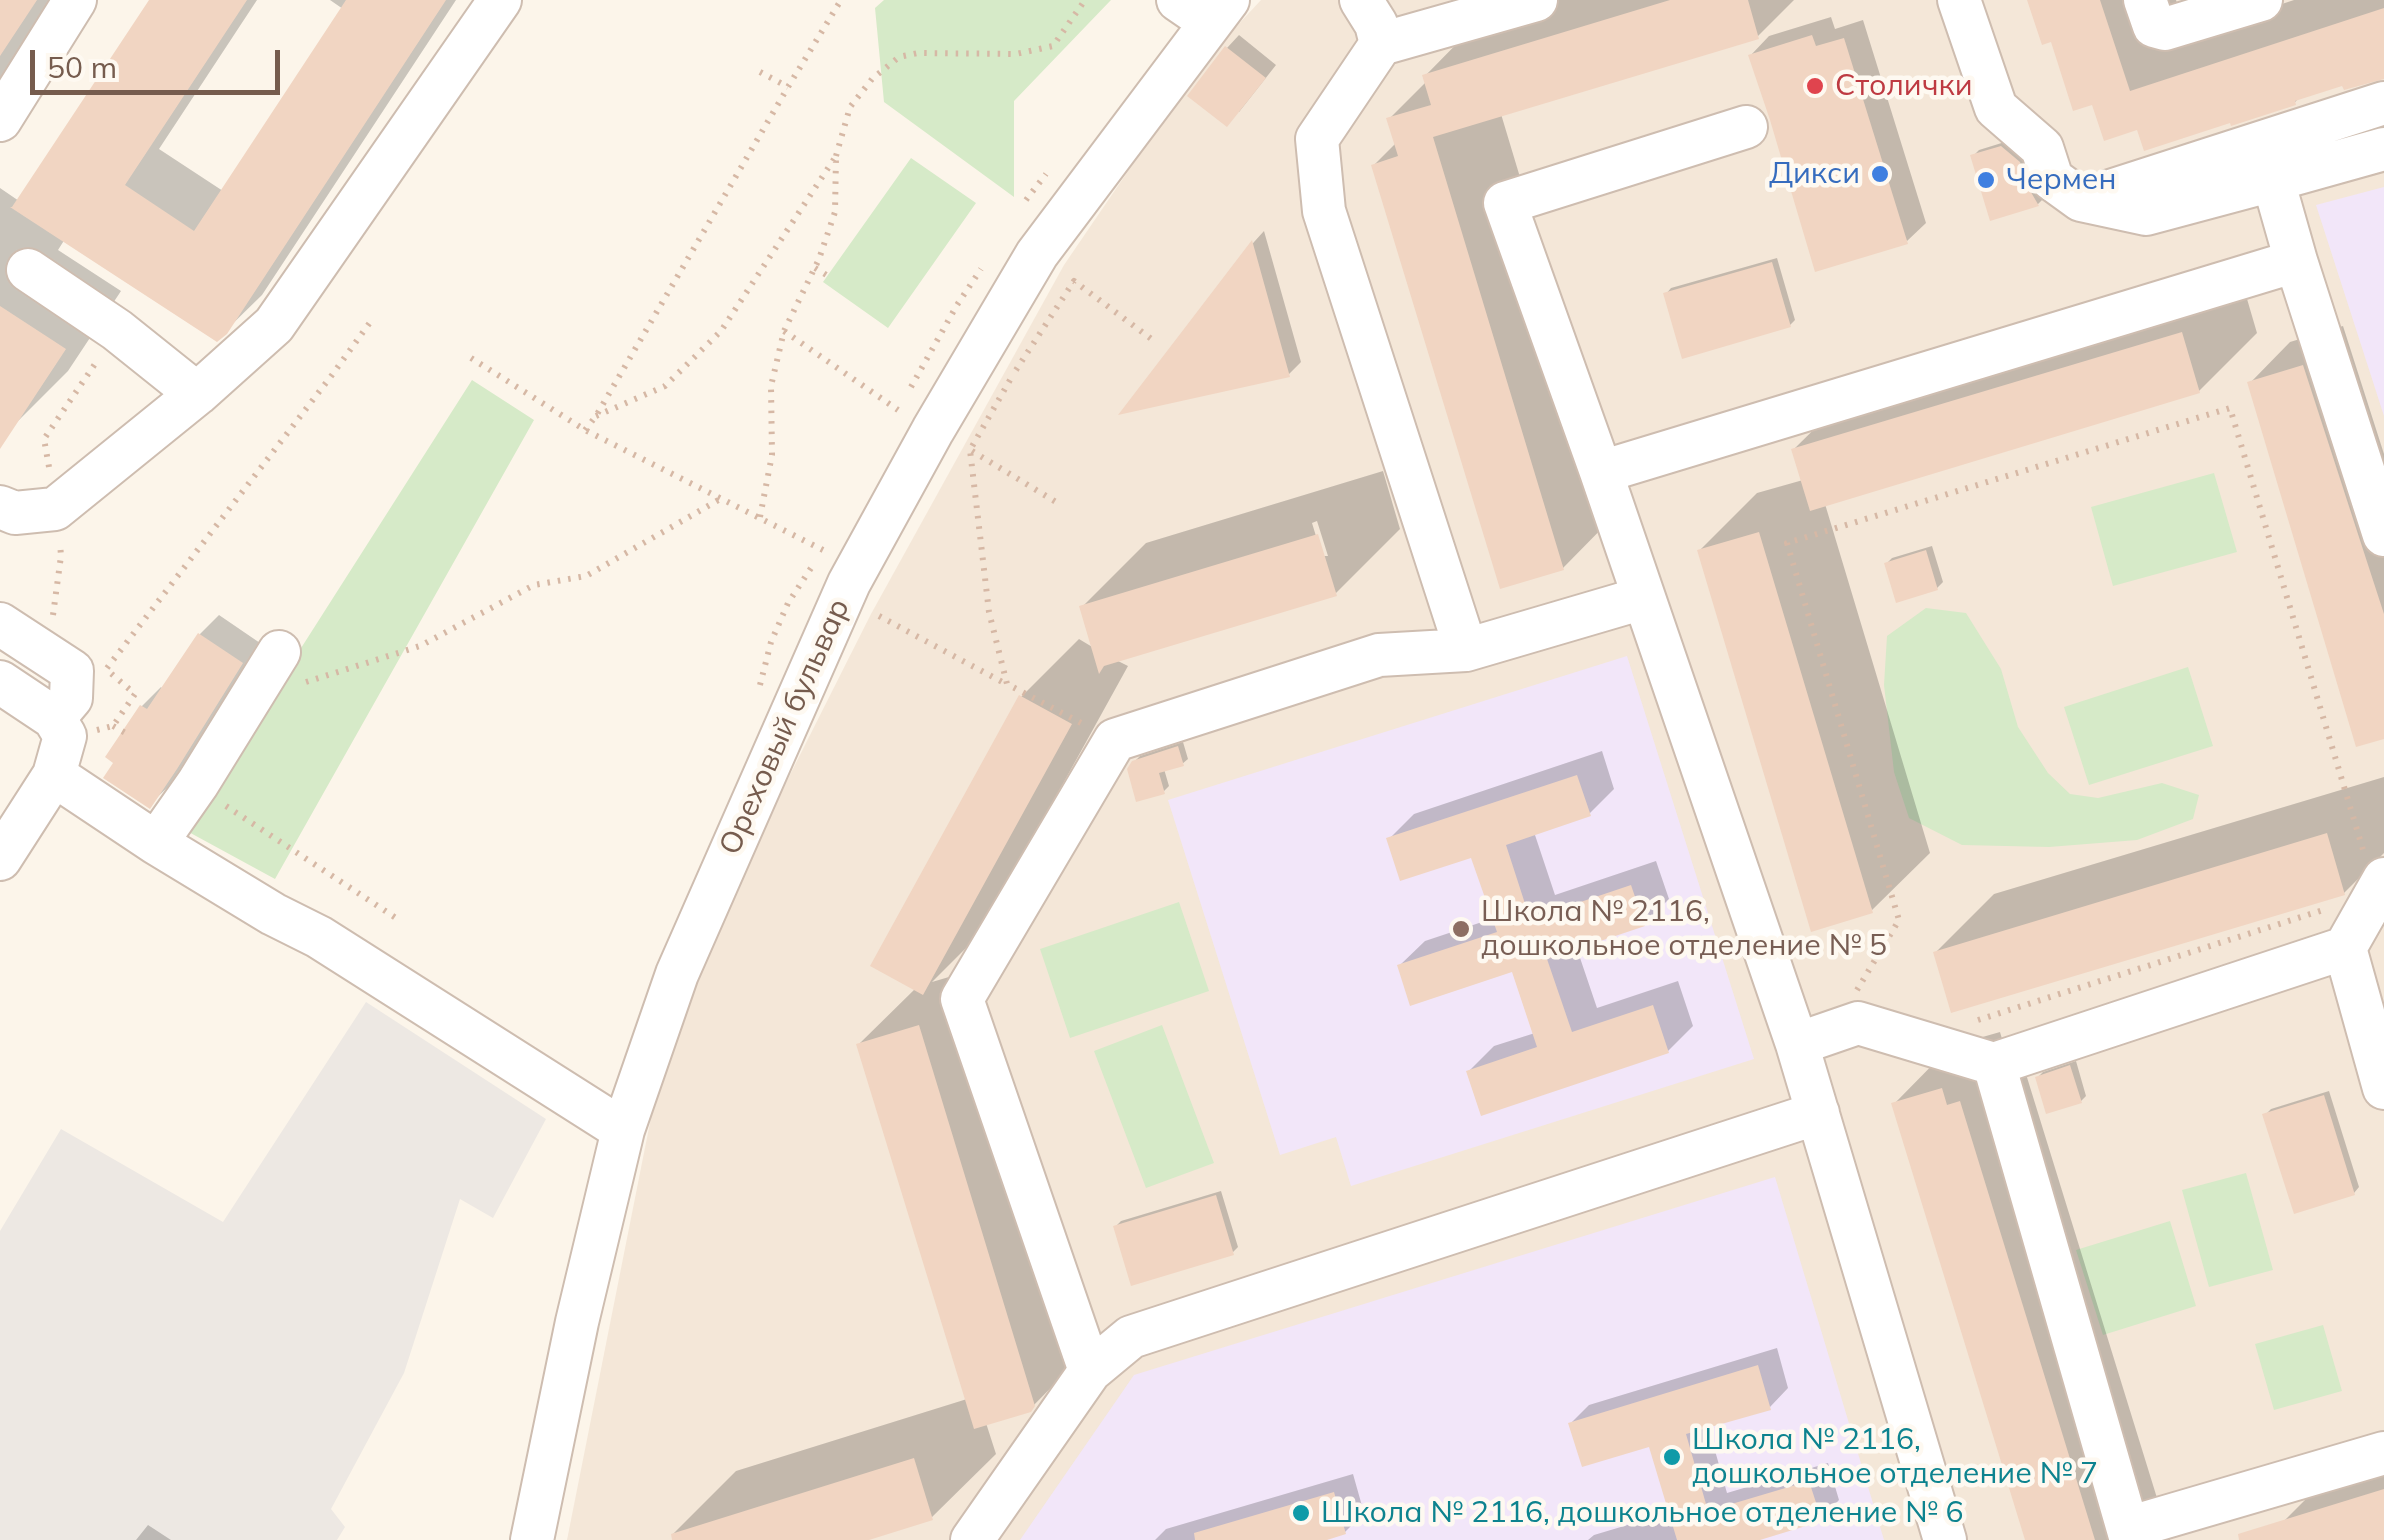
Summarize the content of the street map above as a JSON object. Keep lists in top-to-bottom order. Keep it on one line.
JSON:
{"streets":{"street":["Ореховый бульвар"]},"places":["Столички","Дикси","Чермен","Школа № 2116, дошкольное отделение № 5","Школа № 2116, дошкольное отделение № 7","Школа № 2116, дошкольное отделение № 6"],"scale_bar":"50 m"}
